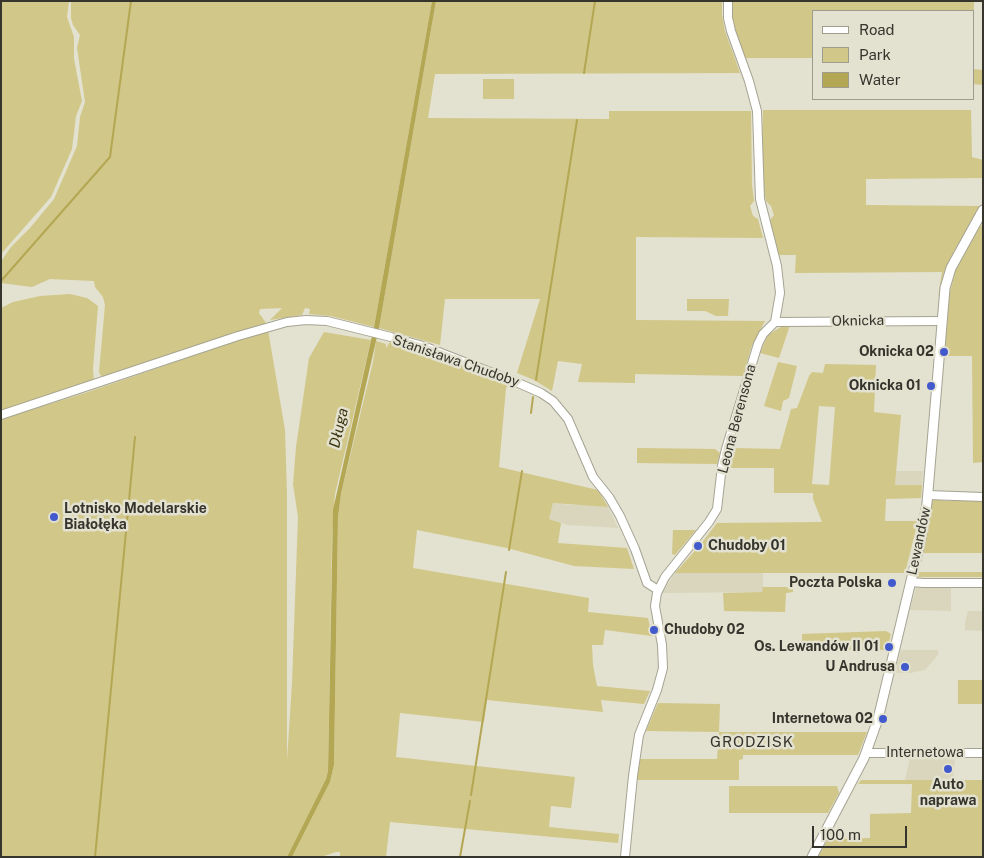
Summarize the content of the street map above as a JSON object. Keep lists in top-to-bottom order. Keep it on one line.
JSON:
{"streets":{"street":["Oknicka","Stanisława Chudoby","Leona Berensona","Lewandów","Internetowa"]},"crossings":[["Oknicka","Leona Berensona"],["Oknicka","Lewandów"],["Stanisława Chudoby","Leona Berensona"],["Lewandów","Internetowa"]],"districts":["GRODZISK"],"water":["Długa"],"places":["Oknicka 02","Oknicka 01","Lotnisko Modelarskie Białołęka","Chudoby 01","Poczta Polska","Chudoby 02","Os. Lewandów II 01","U Andrusa","Internetowa 02","Auto naprawa"],"legend":["Road","Park","Water"],"scale_bar":"100 m"}
